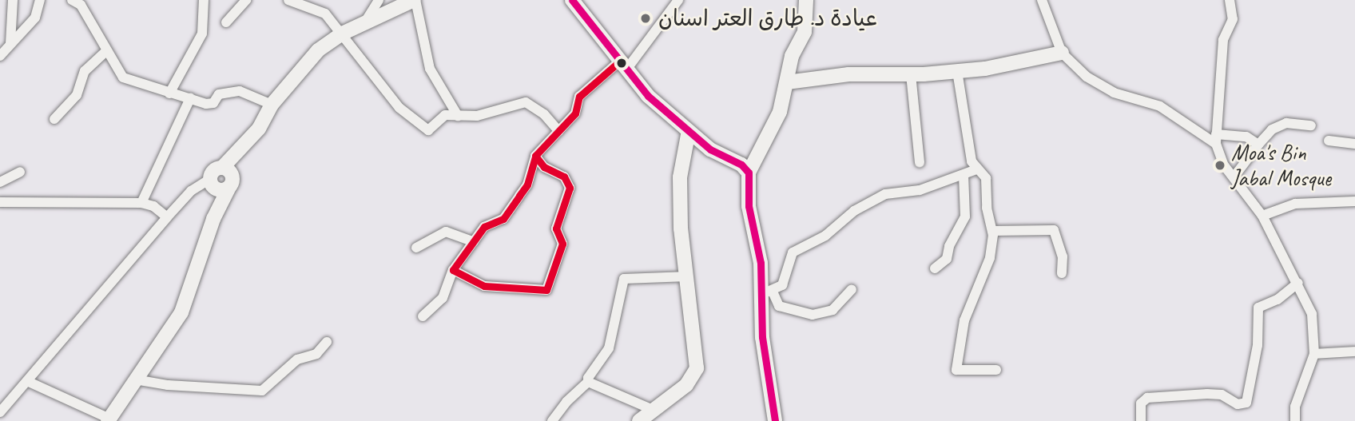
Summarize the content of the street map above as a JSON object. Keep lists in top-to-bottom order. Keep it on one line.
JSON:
{"places":["عيادة د. طارق العتر اسنان","Moa's Bin Jabal Mosque"]}
